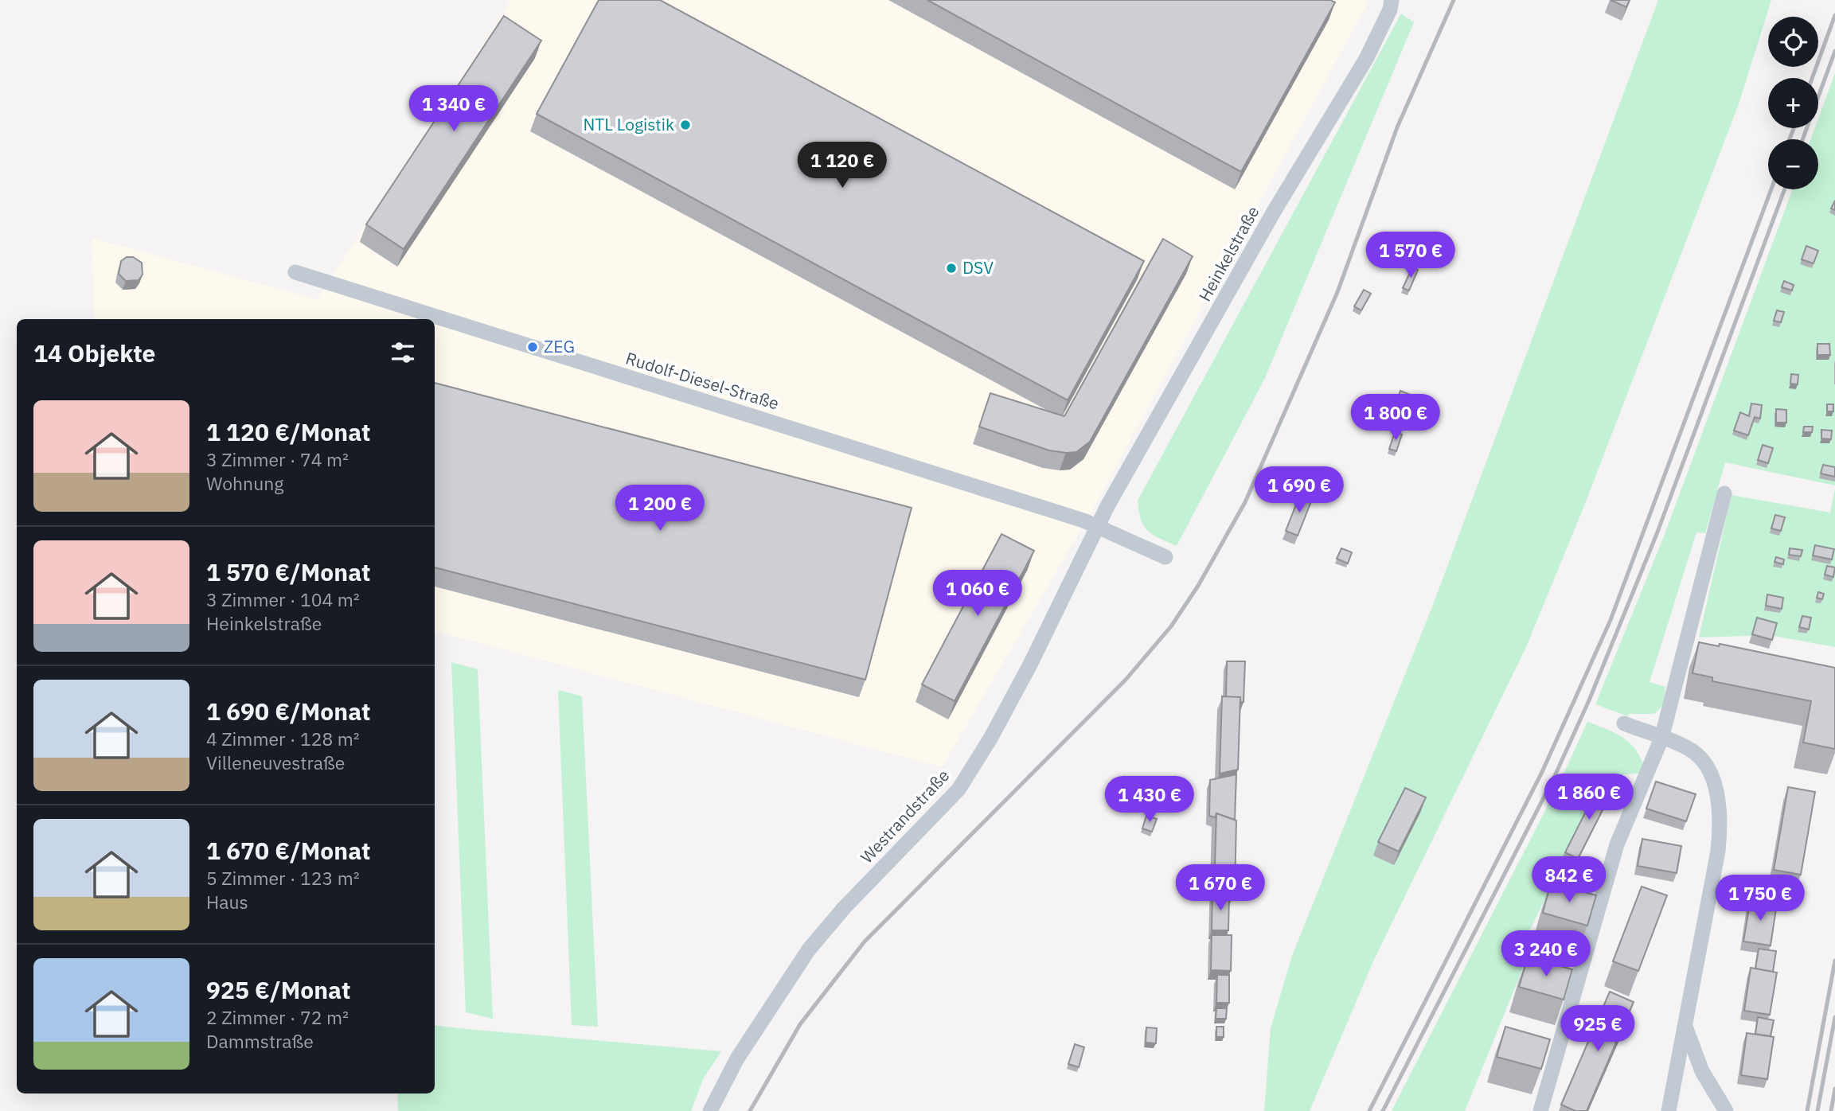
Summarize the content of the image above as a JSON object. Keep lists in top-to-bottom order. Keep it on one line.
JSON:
{"streets":{"street":["Heinkelstraße","Rudolf-Diesel-Straße","Westrandstraße"]},"crossings":[["Heinkelstraße","Rudolf-Diesel-Straße"],["Heinkelstraße","Westrandstraße"],["Rudolf-Diesel-Straße","Westrandstraße"]],"places":["NTL Logistik","DSV","ZEG"],"page":{"map_buttons":["+","−"],"price":["1 340 €","1 120 €","1 570 €","1 800 €","1 690 €","1 200 €","1 060 €","1 860 €","1 430 €","842 €","1 670 €","1 750 €","3 240 €","925 €"],"heading":"14 Objekte","list":[{"name":"1 120 €/Monat","note":"3 Zimmer · 74 m² · Wohnung"},{"name":"1 570 €/Monat","note":"3 Zimmer · 104 m² · Heinkelstraße"},{"name":"1 690 €/Monat","note":"4 Zimmer · 128 m² · Villeneuvestraße"},{"name":"1 670 €/Monat","note":"5 Zimmer · 123 m² · Haus"},{"name":"925 €/Monat","note":"2 Zimmer · 72 m² · Dammstraße"}]}}
